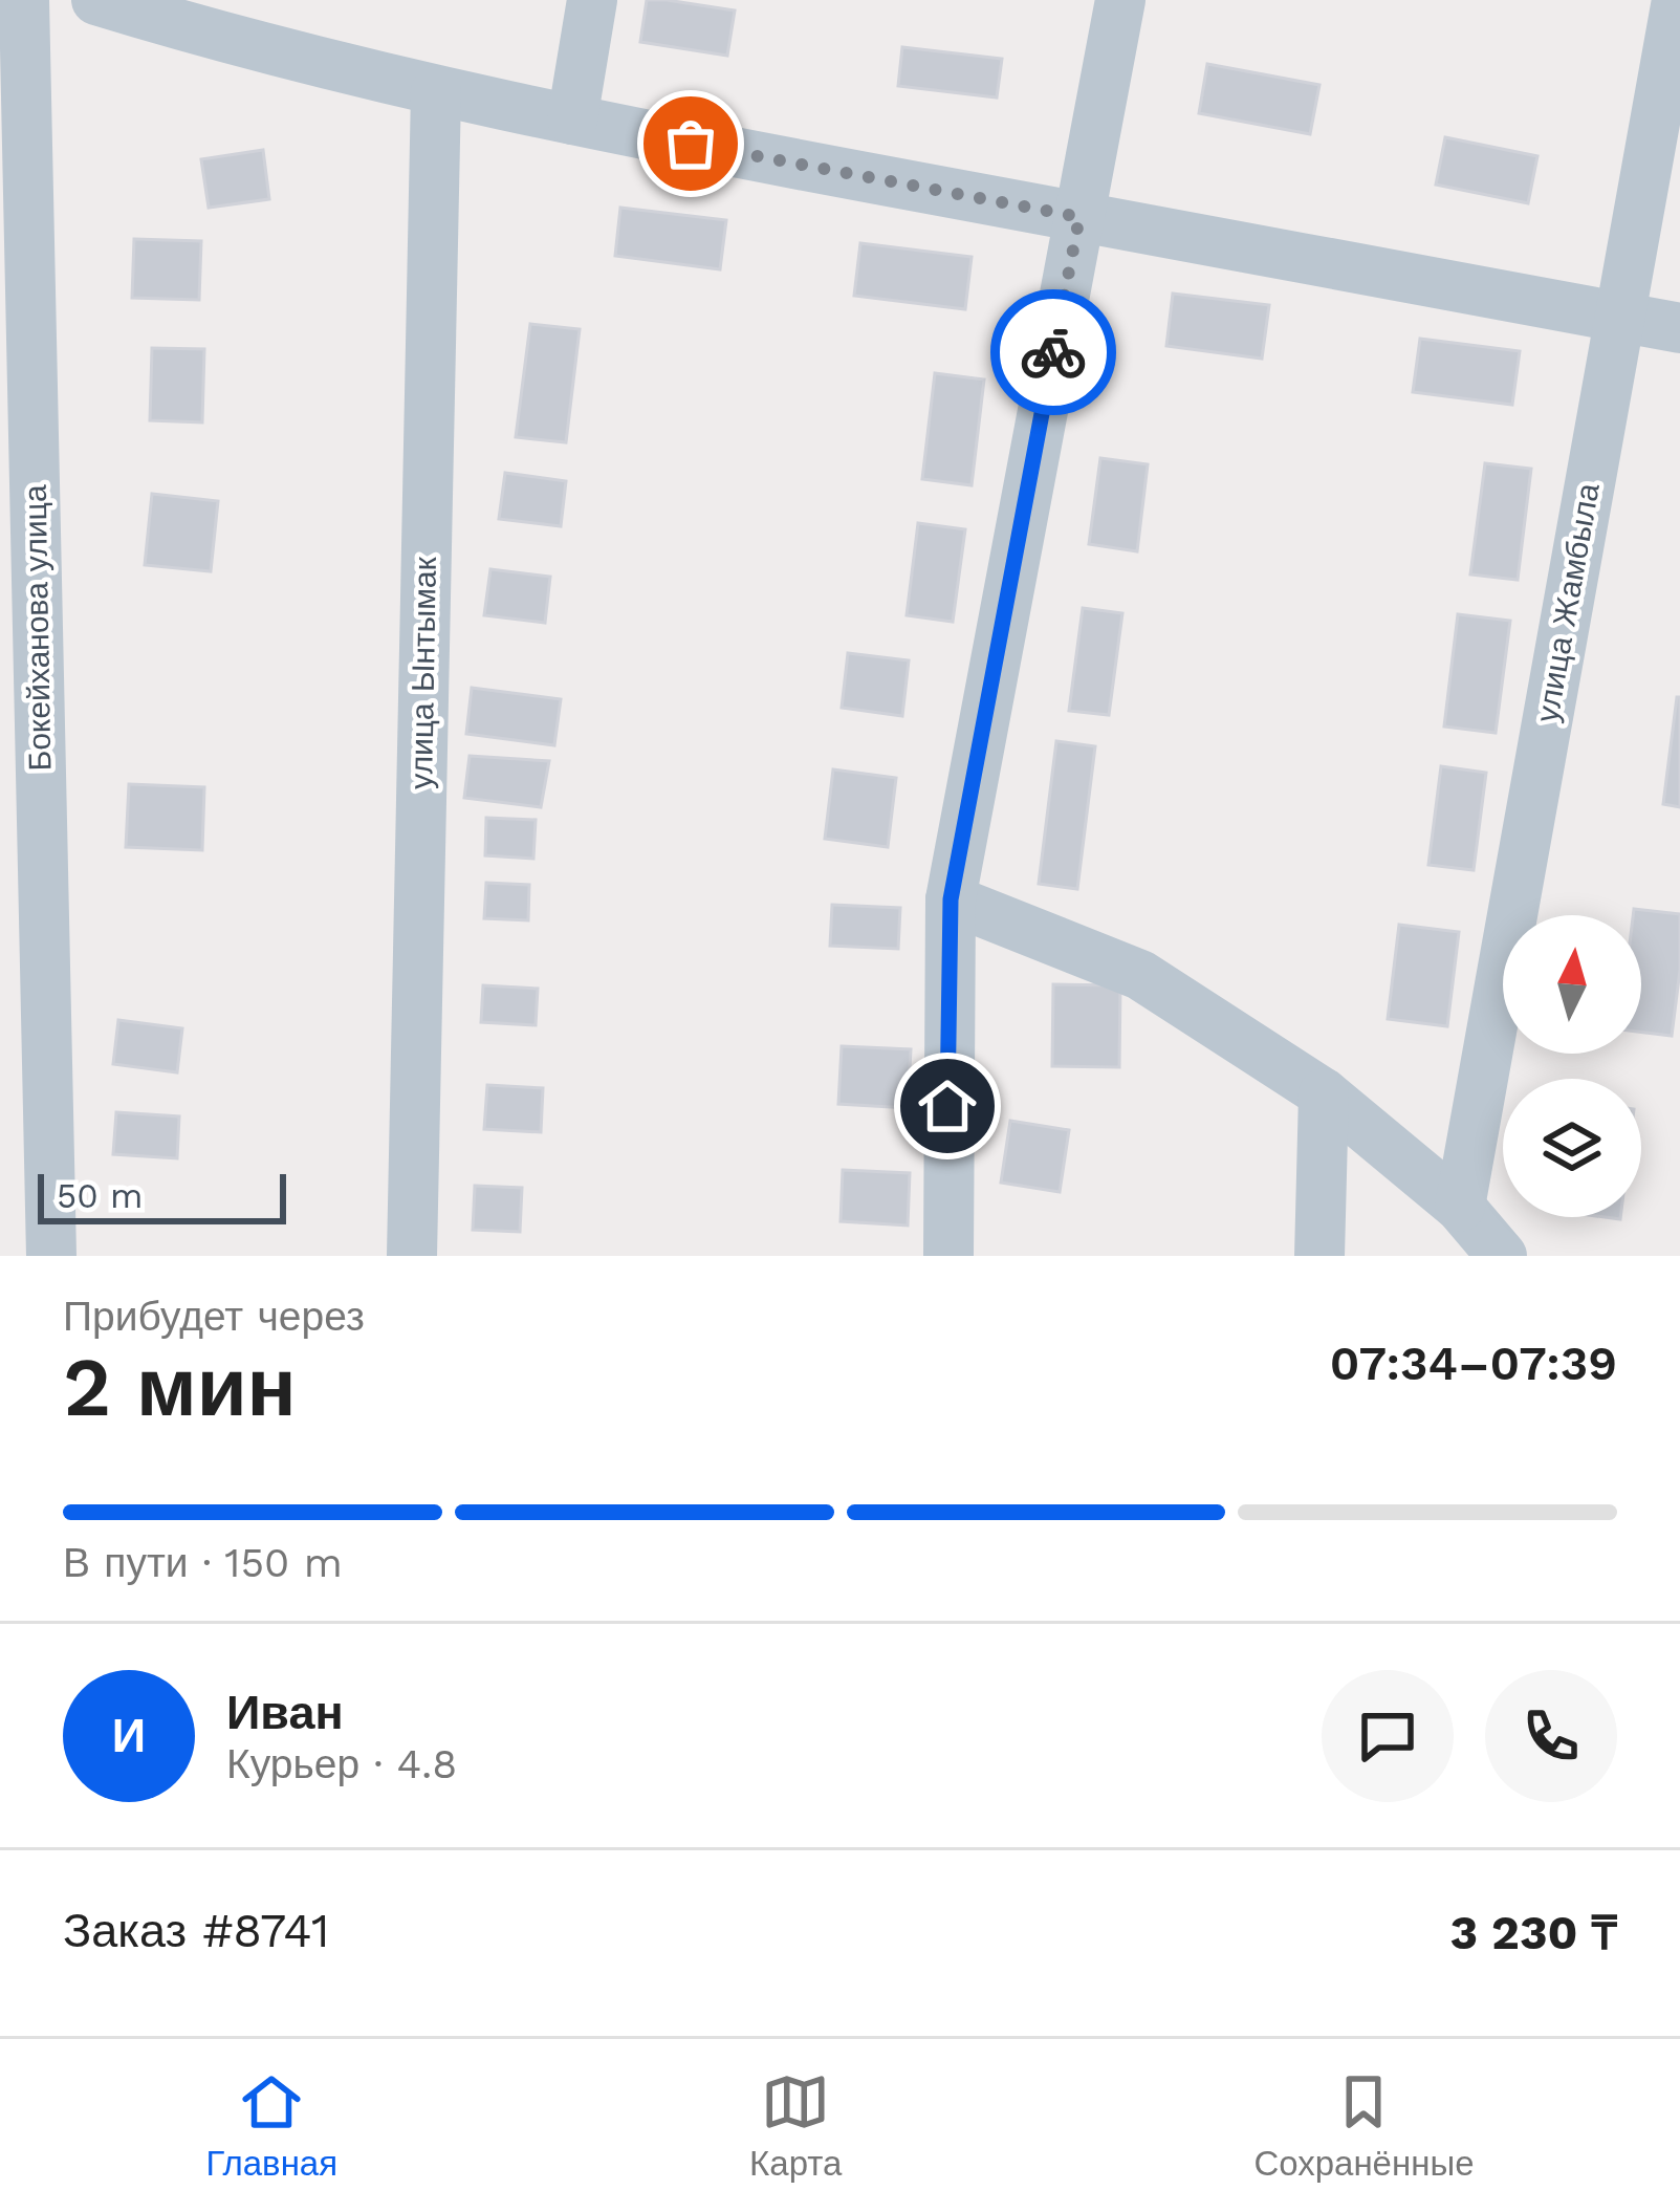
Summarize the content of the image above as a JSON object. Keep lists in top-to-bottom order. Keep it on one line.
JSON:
{"streets":{"street":["улица Жамбыла","Бокейханова улица","улица Ынтымак"]},"scale_bar":"50 m","north":"top","page":{"scale":"50 m","heading":["2 мин","Прибудет через","07:34–07:39"],"panel":["Иван","Курьер · 4.8","Заказ #8741","3 230 ₸"],"bar":"В пути · 150 m","round":"И","tabs":["Главная","Карта","Сохранённые"]}}
